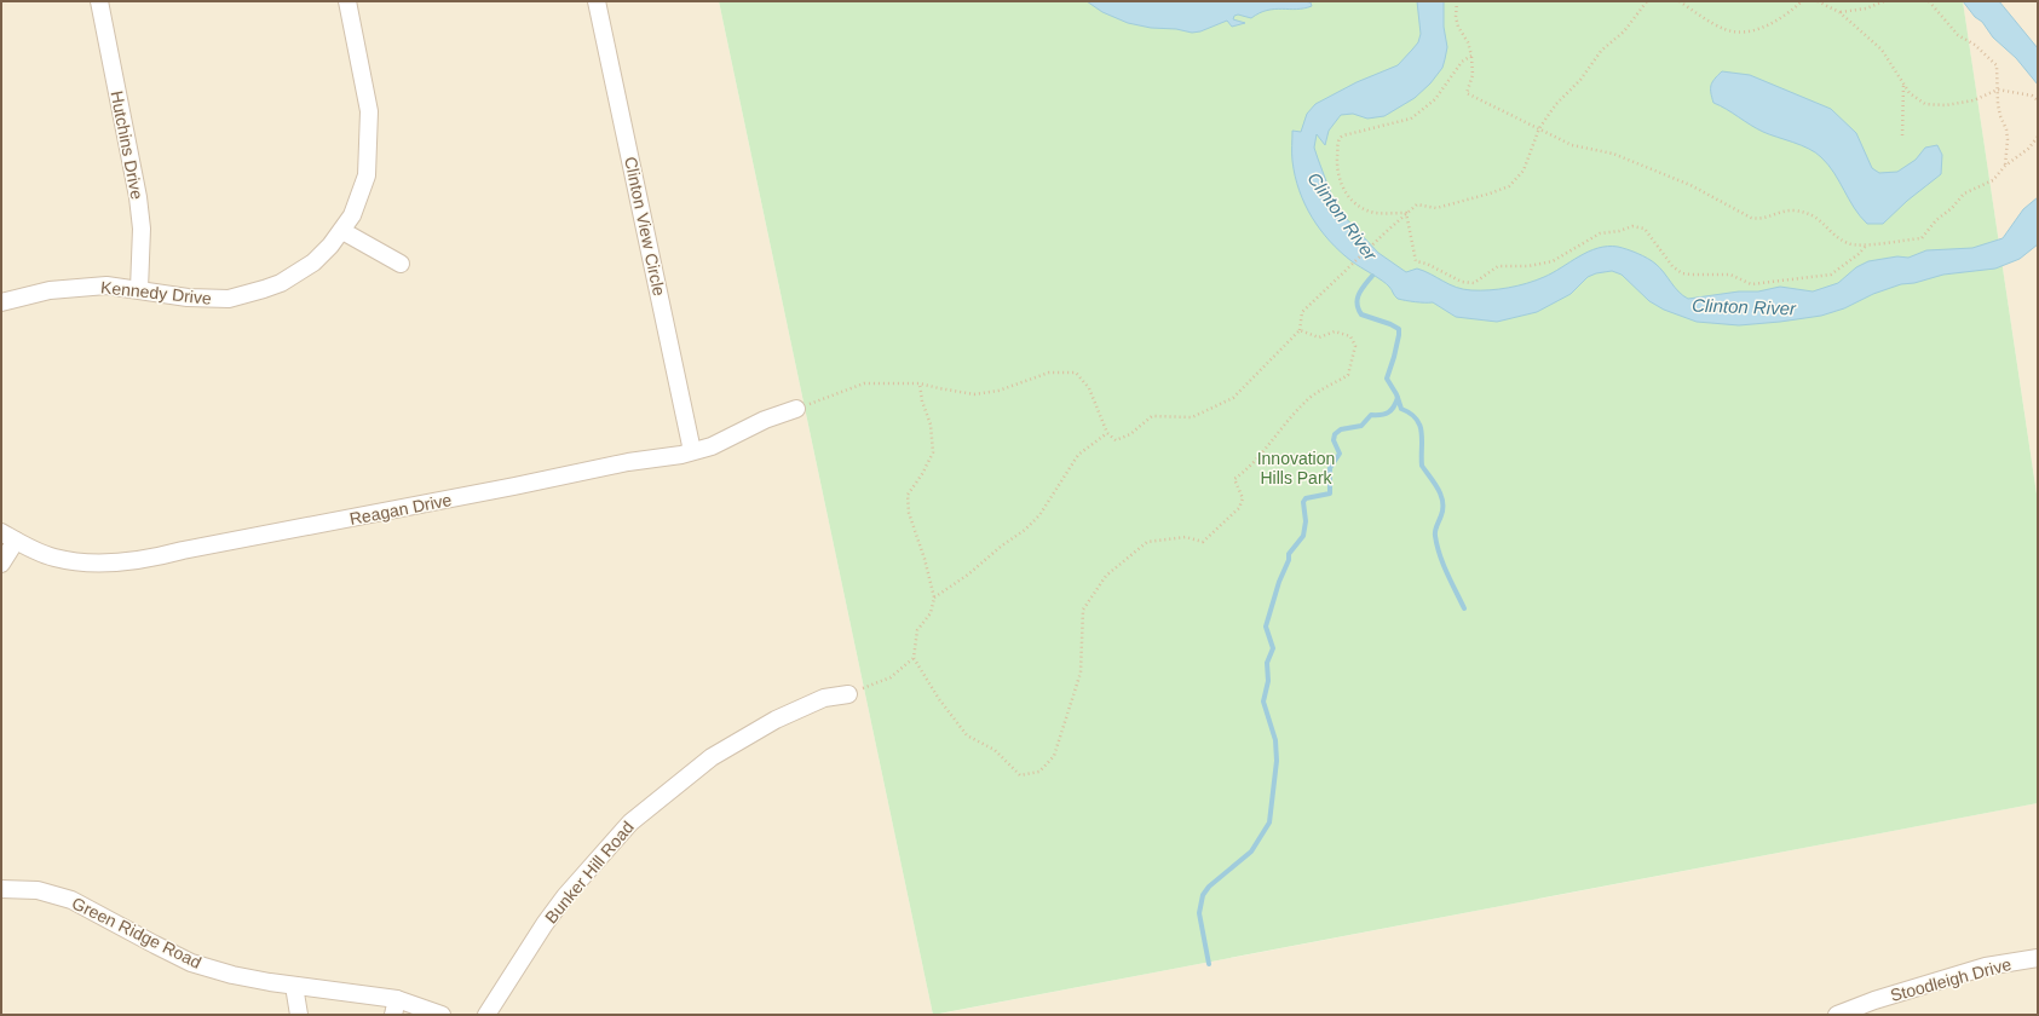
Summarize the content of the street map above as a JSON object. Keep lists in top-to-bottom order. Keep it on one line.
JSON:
{"streets":{"street":["Hutchins Drive","Clinton View Circle","Kennedy Drive","Reagan Drive","Bunker Hill Road","Green Ridge Road","Stoodleigh Drive"]},"crossings":[["Hutchins Drive","Kennedy Drive"],["Clinton View Circle","Reagan Drive"]],"water":["Clinton River"],"parks":["Innovation Hills Park"]}
